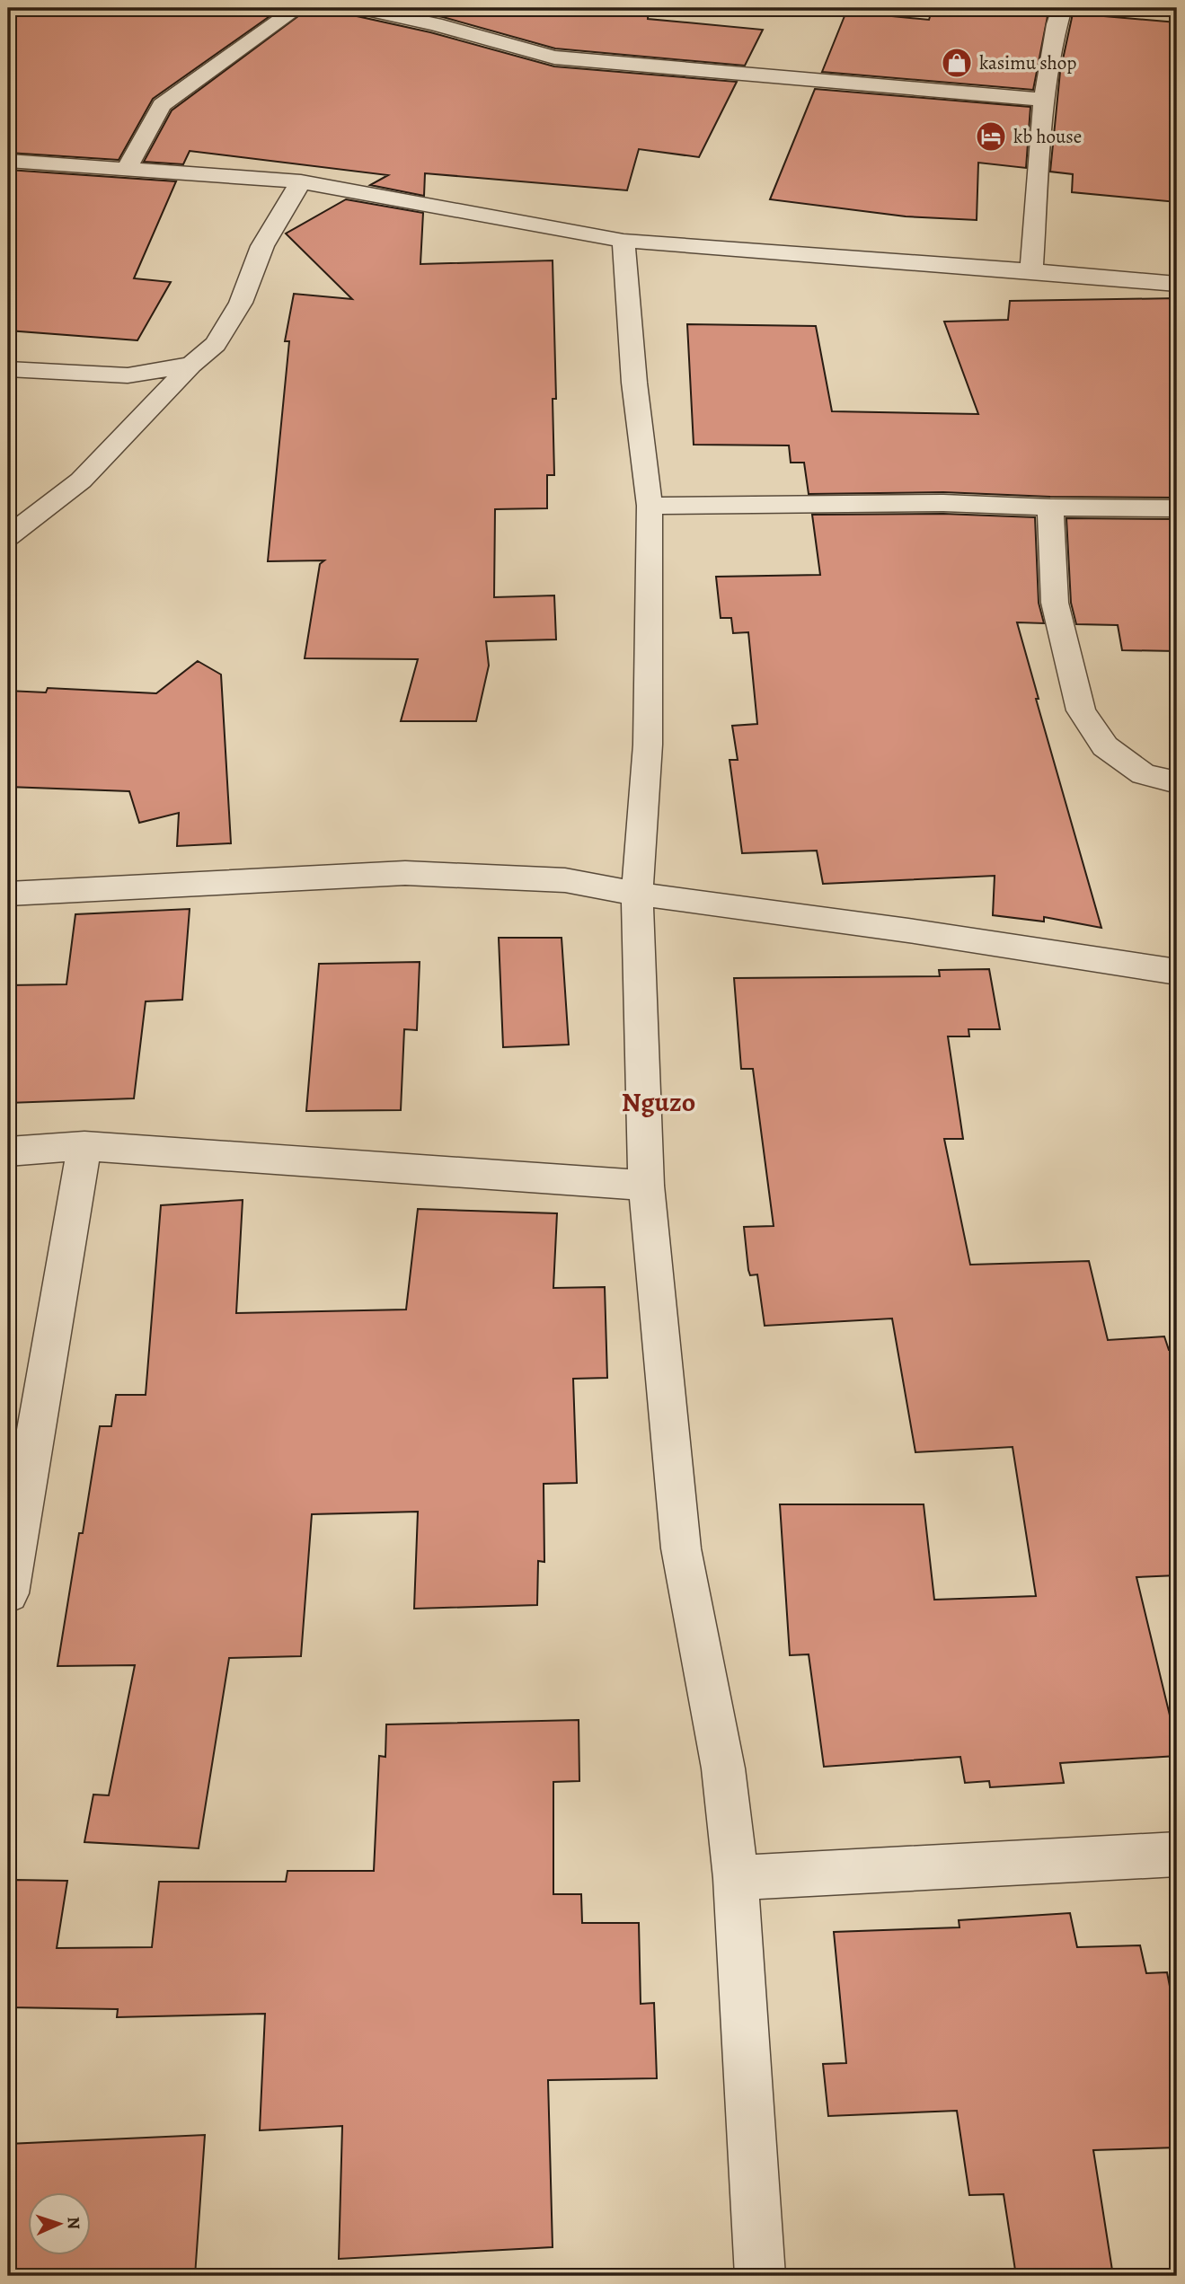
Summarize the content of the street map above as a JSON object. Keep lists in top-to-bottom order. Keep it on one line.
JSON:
{"districts":["Nguzo"],"places":{"shop":["kasimu shop"],"hotel":["kb house"]},"north":"right"}
